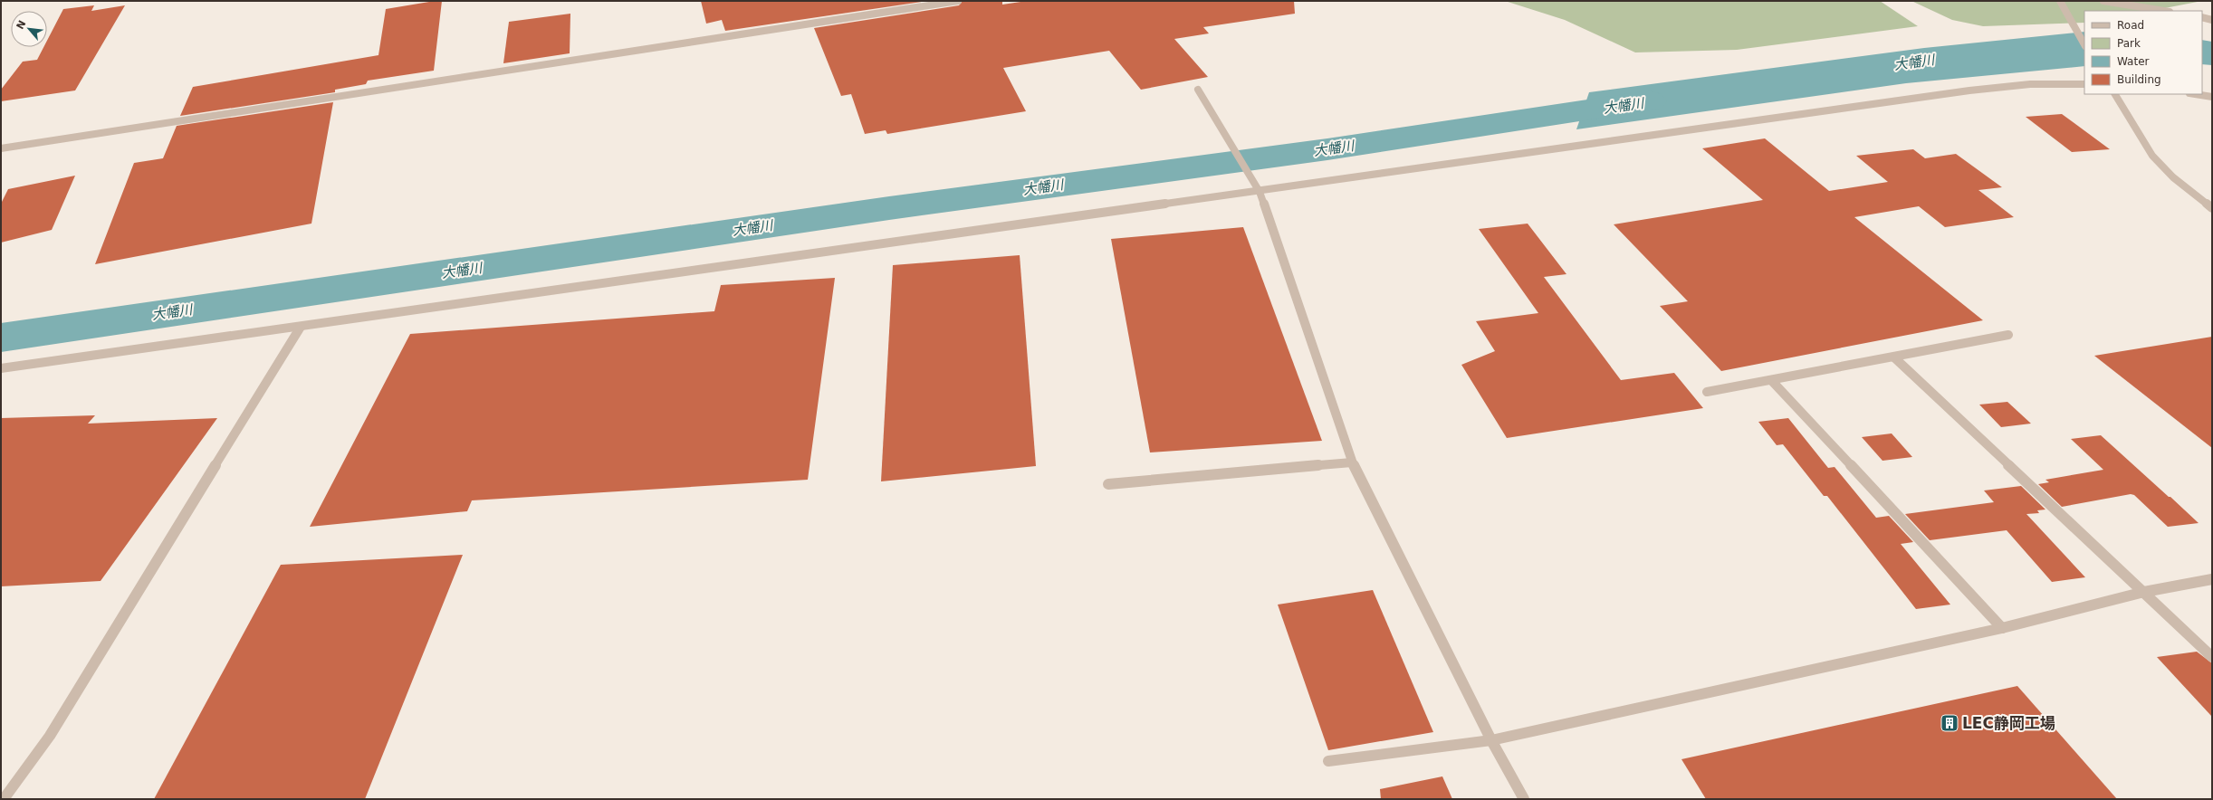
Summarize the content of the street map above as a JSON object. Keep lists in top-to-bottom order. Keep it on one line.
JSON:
{"water":["大幡川"],"places":{"building":["LEC静岡工場"]},"legend":["Road","Park","Water","Building"],"north":"top left"}
